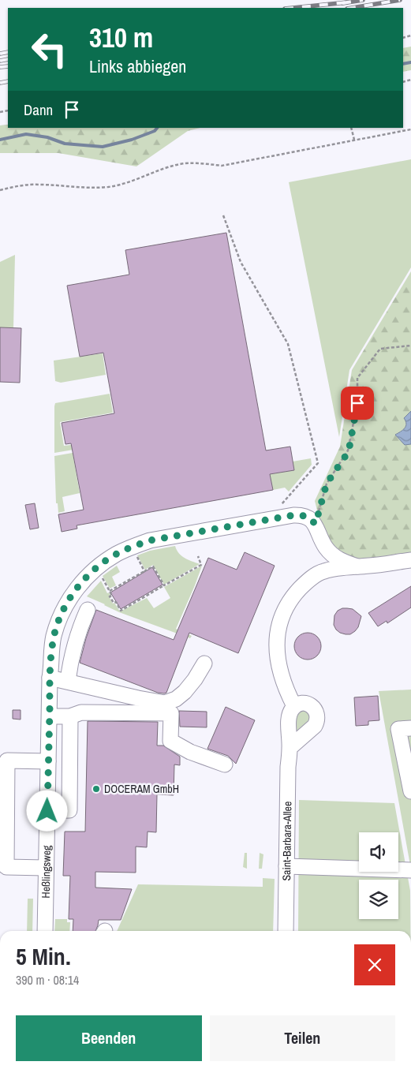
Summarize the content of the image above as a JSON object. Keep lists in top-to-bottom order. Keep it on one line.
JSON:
{"streets":{"street":["Saint-Barbara-Allee","Heßlingsweg"]},"places":["DOCERAM GmbH"],"page":{"turn":["310 m","Links abbiegen"],"then":"Dann","heading":["5 Min.","390 m · 08:14"],"buttons":["Beenden","Teilen"]}}
